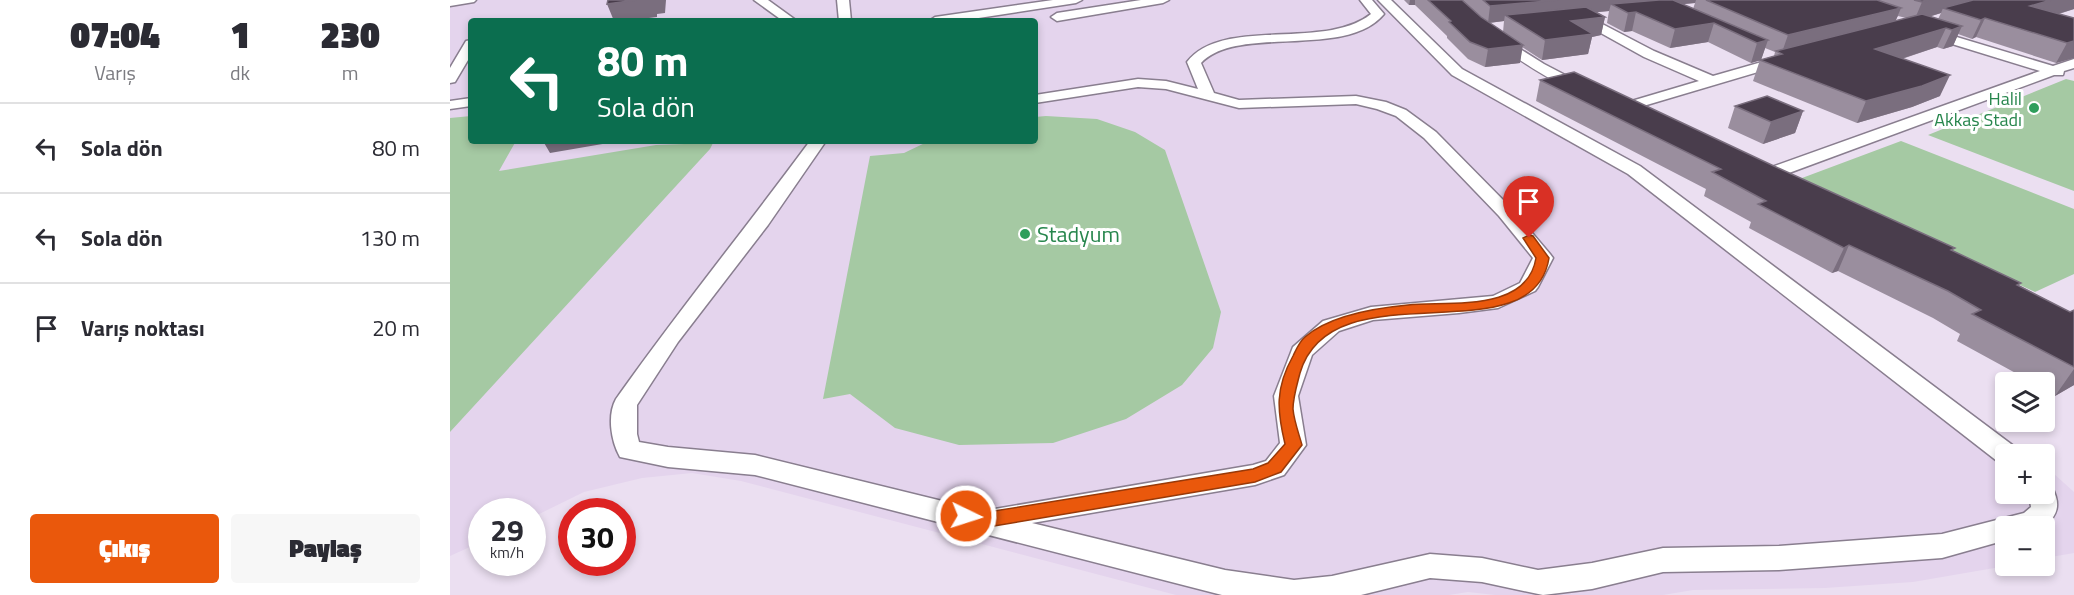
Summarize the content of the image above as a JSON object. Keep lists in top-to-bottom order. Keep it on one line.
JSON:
{"places":["Halil Akkaş Stadı","Stadyum"],"page":{"eta":["07:04","Varış","1","dk","230","m"],"turn":["80 m","Sola dön"],"list":[{"name":"Sola dön","value":"80 m"},{"name":"Sola dön","value":"130 m"},{"name":"Varış noktası","value":"20 m"}],"map_buttons":["+","−"],"speed":"29 km/h","limit":"30","buttons":["Çıkış","Paylaş"]}}
